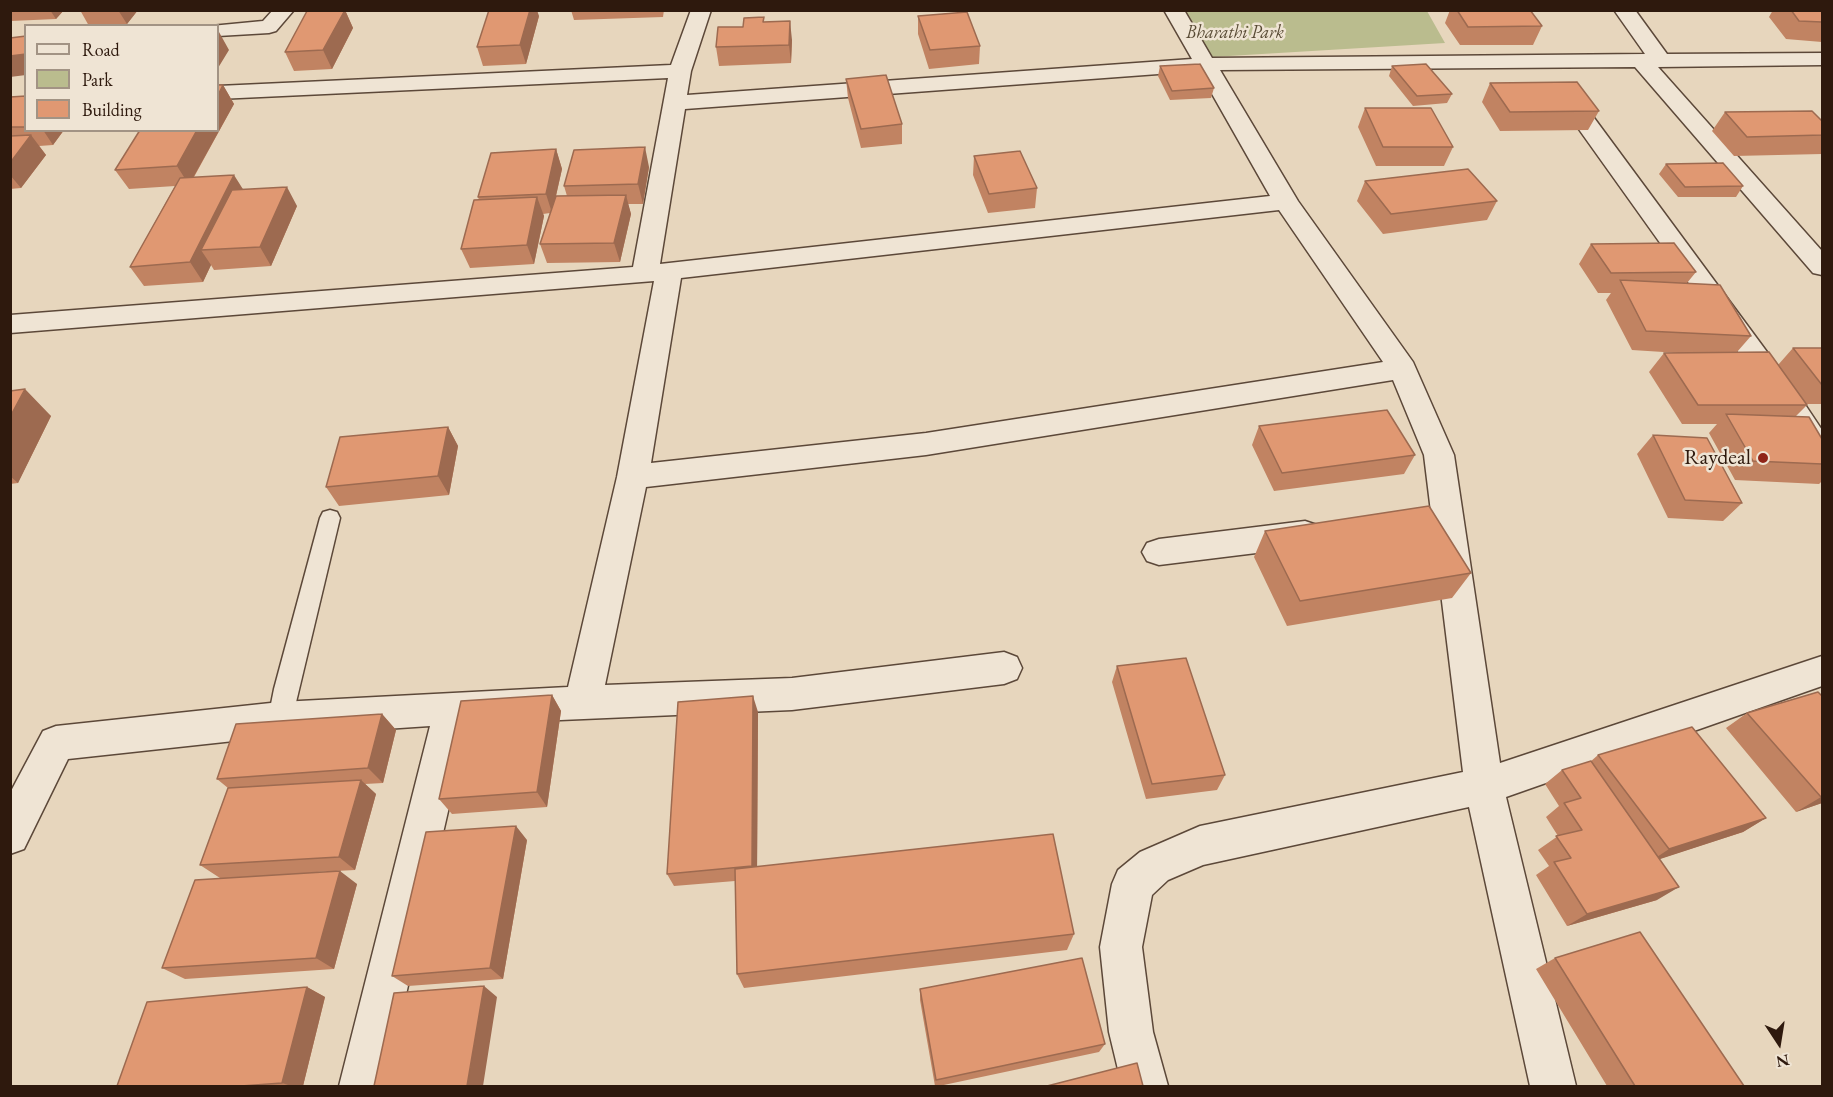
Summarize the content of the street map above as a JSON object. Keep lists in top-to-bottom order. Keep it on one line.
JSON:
{"parks":["Bharathi Park"],"places":["Raydeal"],"legend":["Road","Park","Building"],"north":"bottom"}
